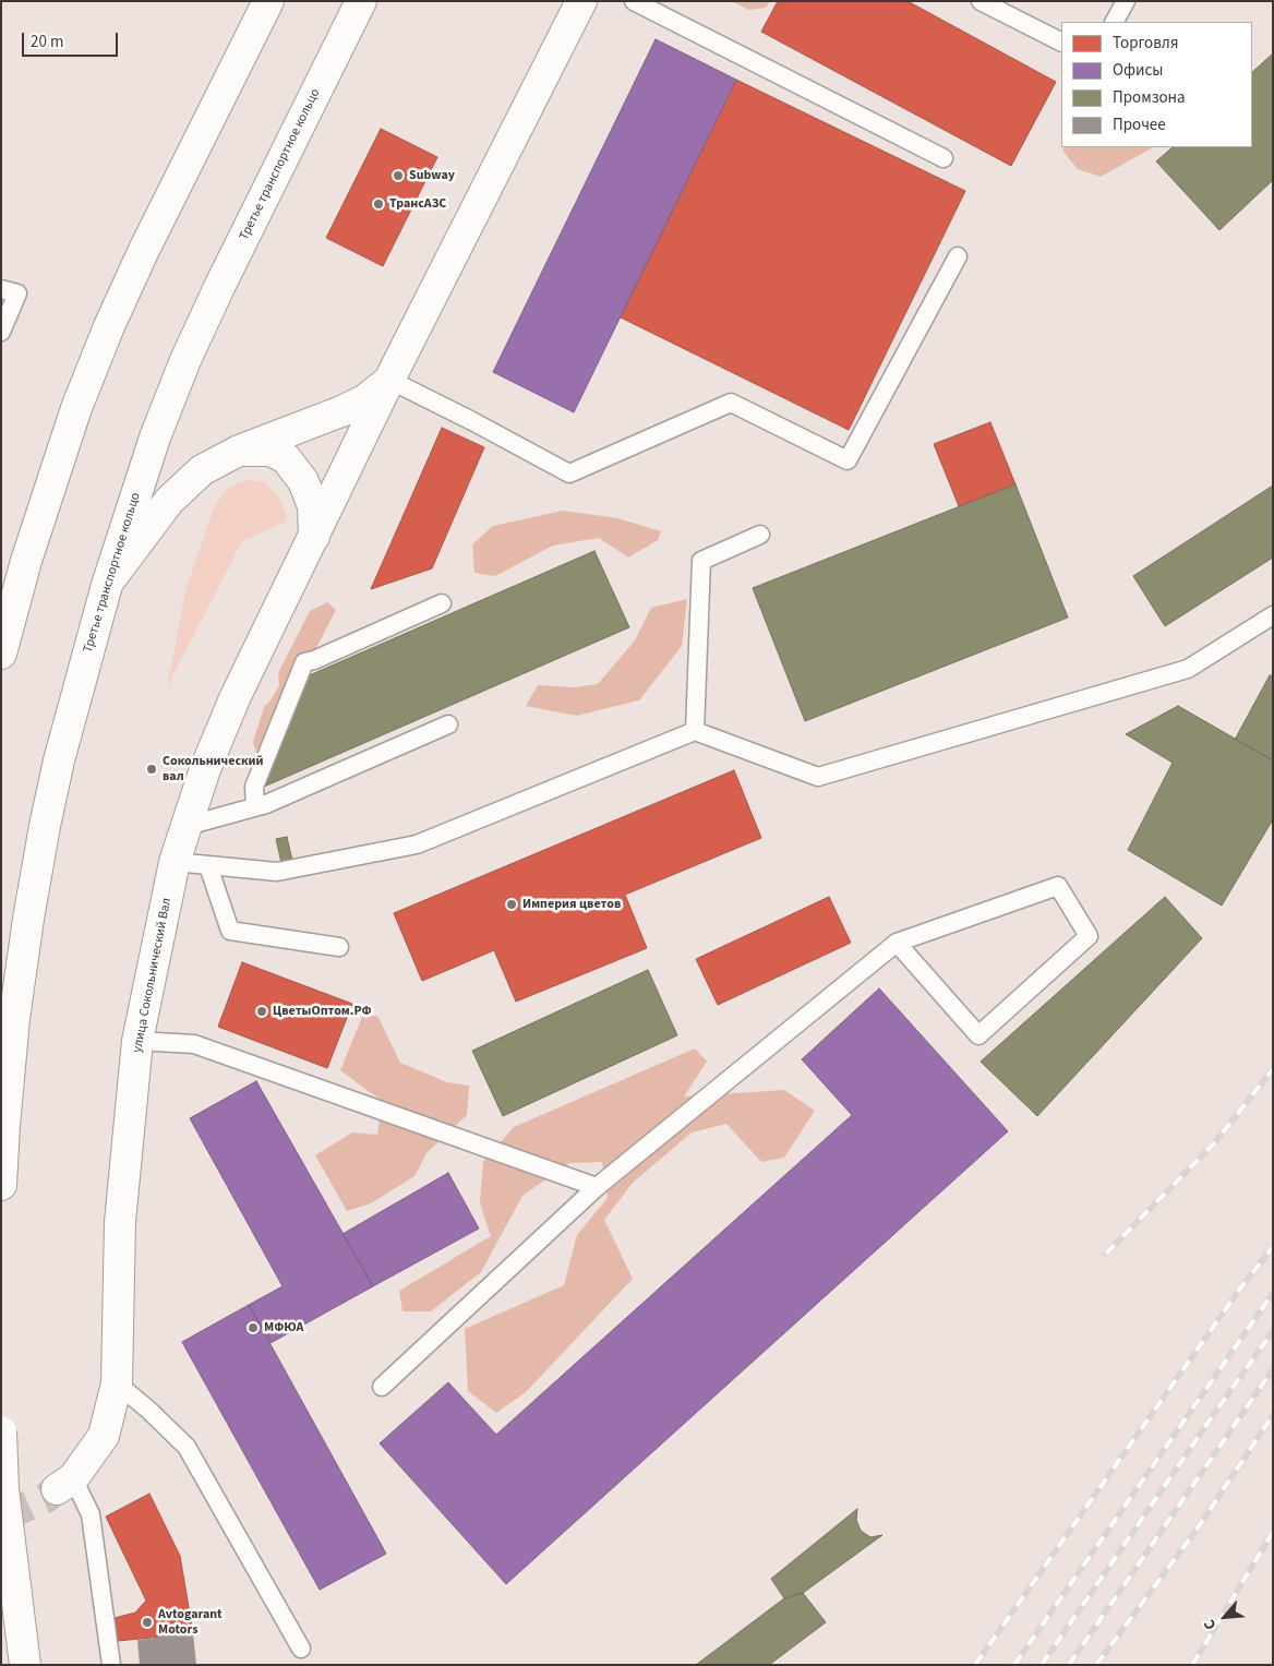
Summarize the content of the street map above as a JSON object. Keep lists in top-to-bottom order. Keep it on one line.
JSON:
{"streets":{"main road":["Третье транспортное кольцо","улица Сокольнический Вал"]},"places":["Subway","ТрансАЗС","Сокольнический вал","Империя цветов","ЦветыОптом.РФ","МФЮА","Avtogarant Motors"],"legend":["Торговля","Офисы","Промзона","Прочее"],"scale_bar":"20 m","north":"bottom left"}
